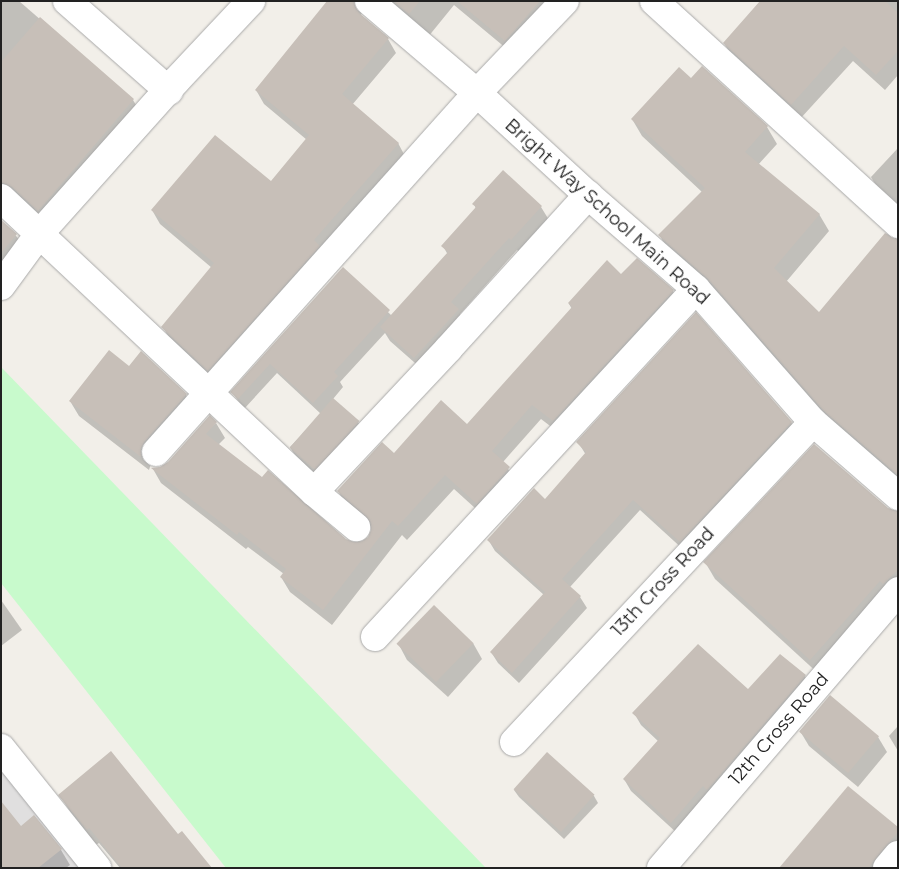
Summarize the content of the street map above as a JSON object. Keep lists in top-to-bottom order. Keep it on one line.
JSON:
{"streets":{"street":["Bright Way School Main Road","13th Cross Road","12th Cross Road"]},"crossings":[["Bright Way School Main Road","13th Cross Road"]]}
